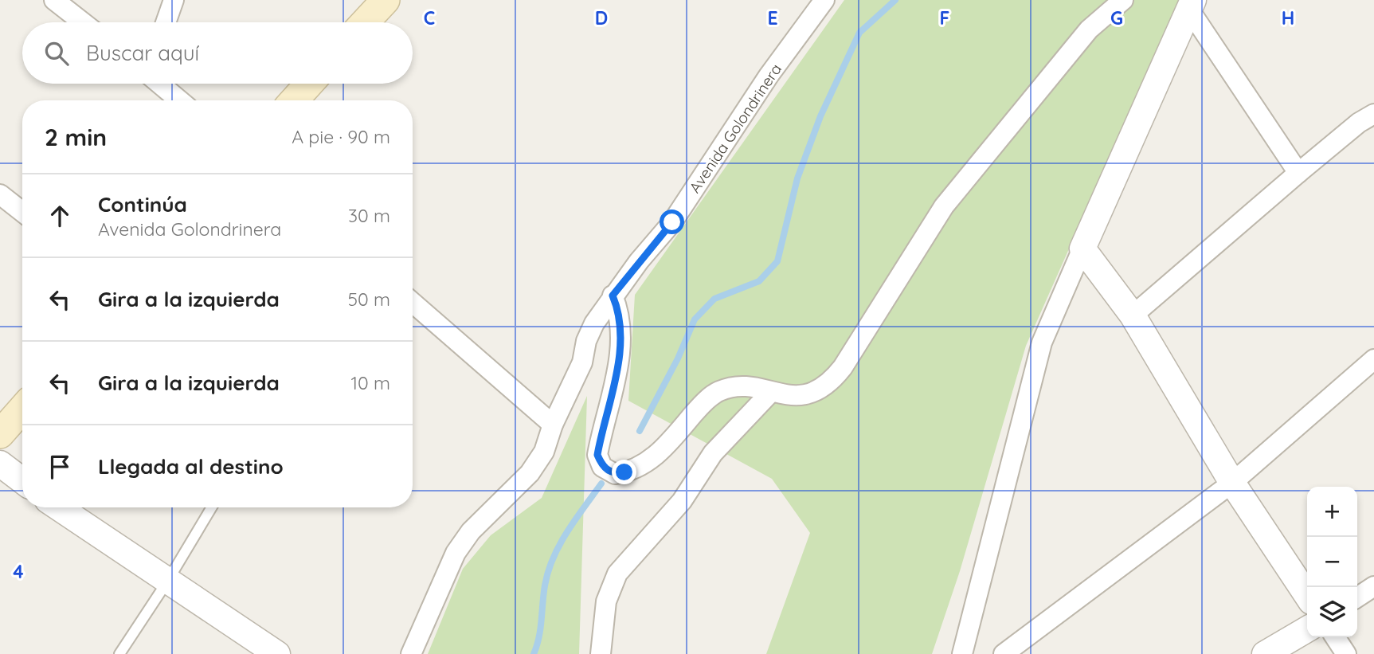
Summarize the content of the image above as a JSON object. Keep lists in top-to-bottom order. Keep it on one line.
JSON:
{"streets":{"street":["Avenida Golondrinera"]},"page":{"search":"Buscar aquí","heading":["2 min","A pie · 90 m"],"list":[["Continúa","Avenida Golondrinera","30 m"],["Gira a la izquierda","50 m"],["Gira a la izquierda","10 m"],"Llegada al destino"],"map_buttons":["+","−"]},"grid":{"columns":["C","D","E","F","G","H"],"rows":["4"]}}
